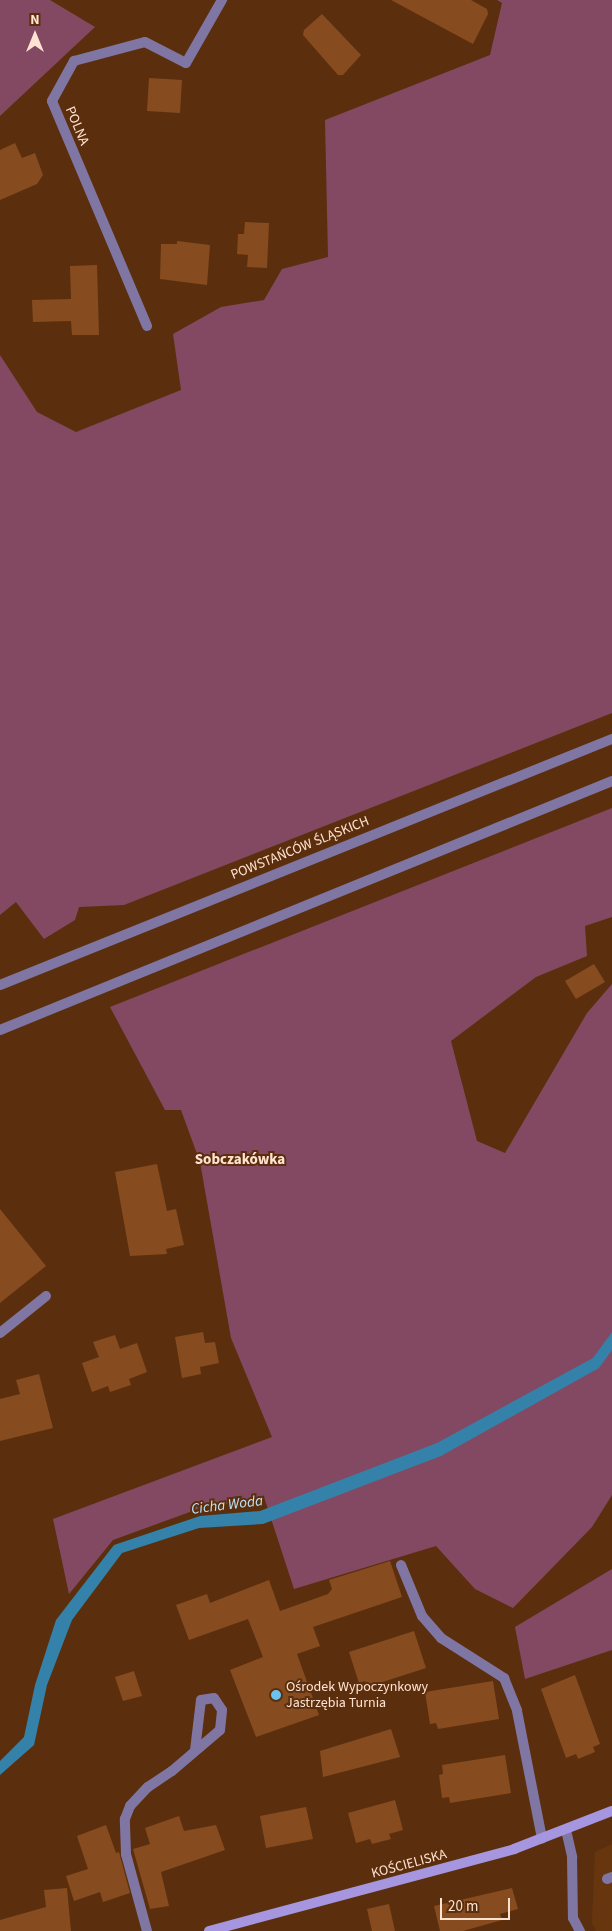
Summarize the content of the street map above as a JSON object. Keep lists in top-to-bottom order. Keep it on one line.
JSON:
{"streets":{"main road":["KOŚCIELISKA"],"street":["POLNA","POWSTAŃCÓW ŚLĄSKICH"]},"districts":["Sobczakówka"],"water":["Cicha Woda"],"places":["Ośrodek Wypoczynkowy Jastrzębia Turnia"],"scale_bar":"20 m","north":"top"}
